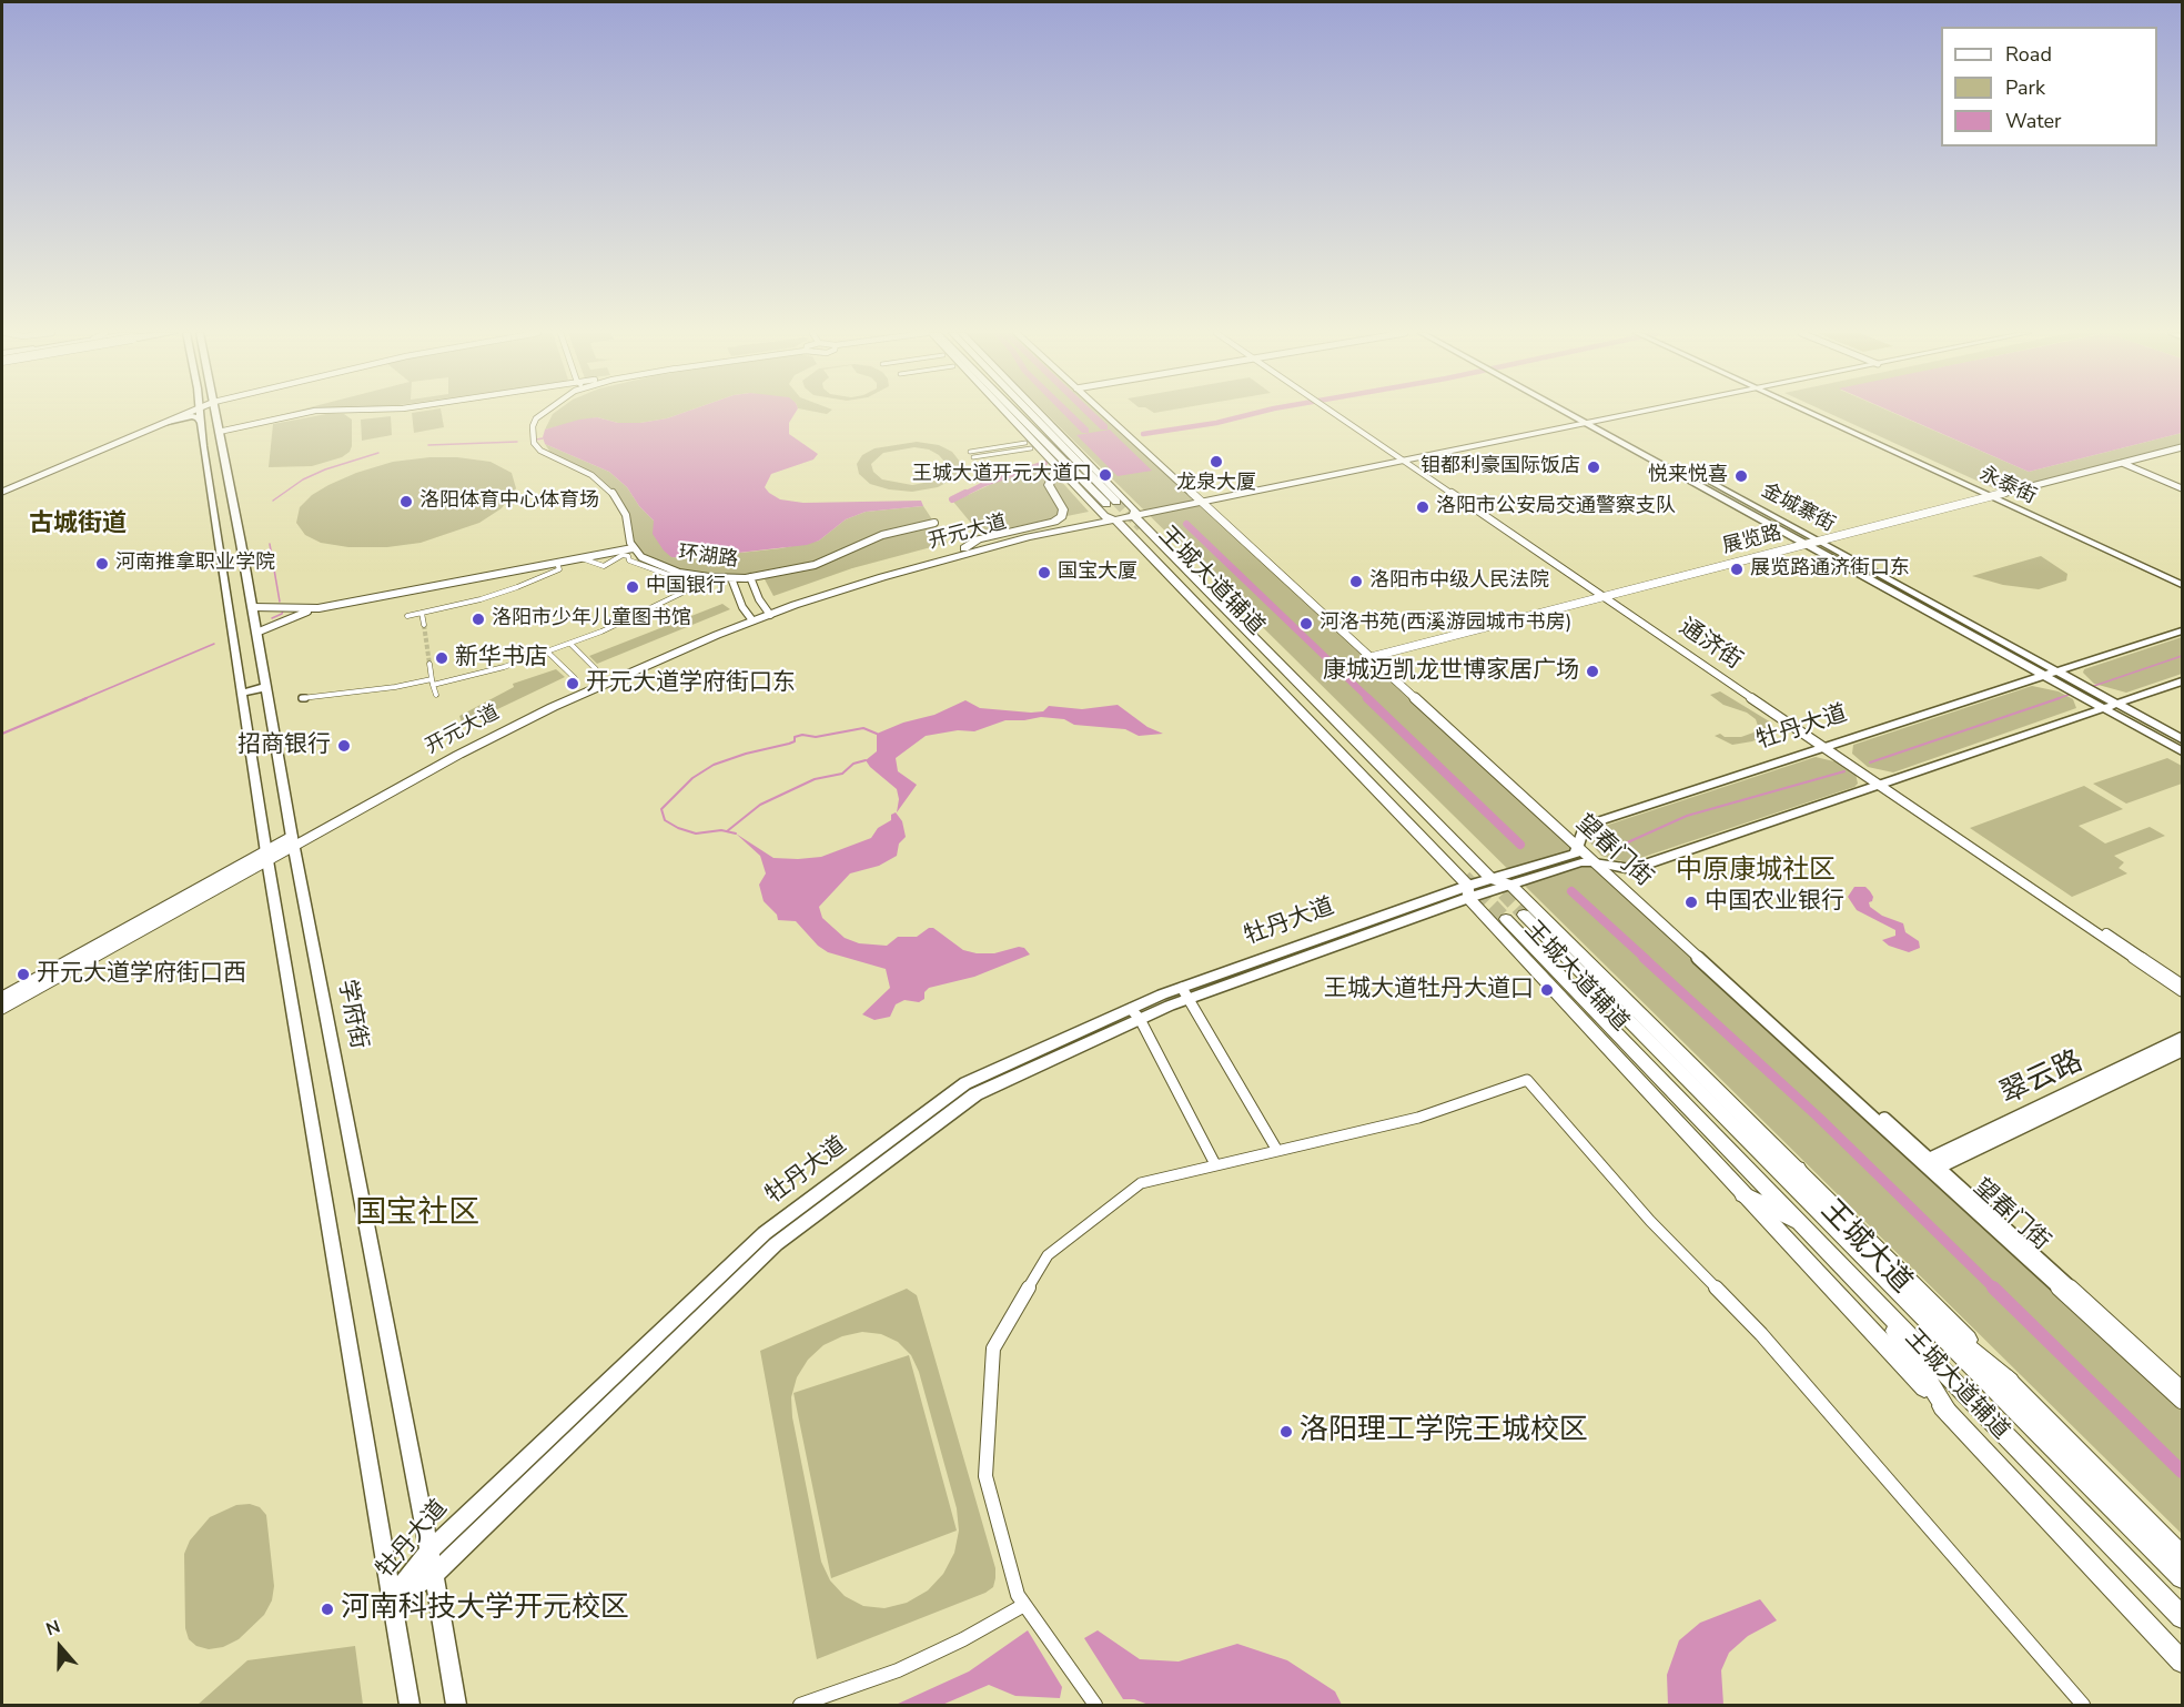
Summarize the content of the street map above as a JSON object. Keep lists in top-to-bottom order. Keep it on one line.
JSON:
{"streets":{"main road":["永泰街","金城寨街","开元大道","王城大道辅道","牡丹大道","学府街","王城大道"],"street":["展览路","环湖路","通济街","望春门街","翠云路"]},"crossings":[["永泰街","展览路"],["金城寨街","开元大道"],["金城寨街","展览路"],["金城寨街","牡丹大道"],["开元大道","王城大道辅道"],["开元大道","通济街"],["开元大道","望春门街"],["开元大道","学府街"],["展览路","通济街"],["展览路","望春门街"],["王城大道辅道","牡丹大道"],["王城大道辅道","王城大道"],["通济街","牡丹大道"],["牡丹大道","望春门街"],["牡丹大道","学府街"],["望春门街","翠云路"]],"districts":["古城街道","中原康城社区","国宝社区"],"places":["龙泉大厦","钼都利豪国际饭店","王城大道开元大道口","悦来悦喜","洛阳体育中心体育场","洛阳市公安局交通警察支队","河南推拿职业学院","展览路通济街口东","国宝大厦","洛阳市中级人民法院","中国银行","洛阳市少年儿童图书馆","河洛书苑(西溪游园城市书房)","新华书店","康城迈凯龙世博家居广场","开元大道学府街口东","招商银行","中国农业银行","开元大道学府街口西","王城大道牡丹大道口","洛阳理工学院王城校区","河南科技大学开元校区"],"legend":["Road","Park","Water"],"north":"top"}
